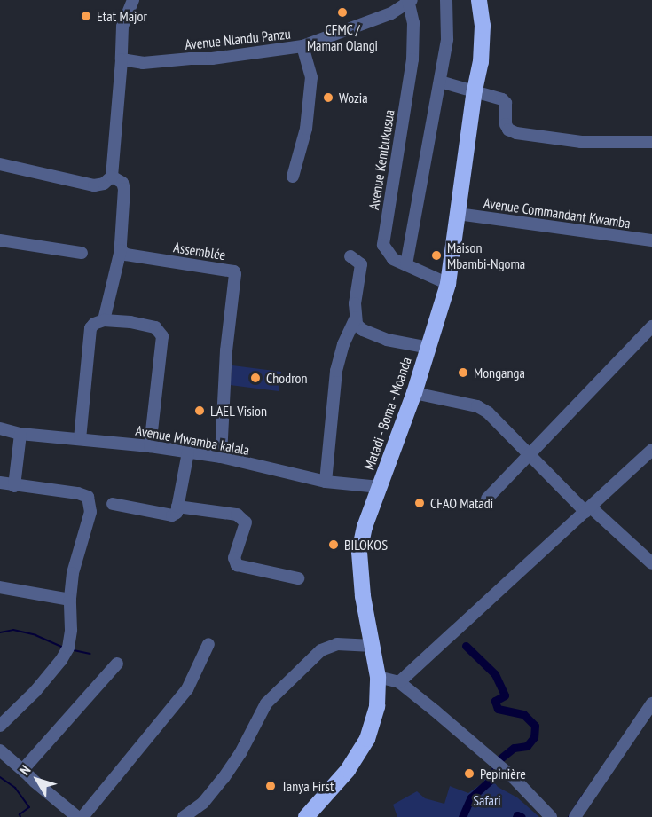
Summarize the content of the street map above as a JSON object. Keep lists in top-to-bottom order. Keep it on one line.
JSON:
{"streets":{"highway":["Matadi - Boma - Moanda"],"street":["Avenue Nlandu Panzu","Avenue Kembukusua","Avenue Commandant Kwamba","Assemblée","Avenue Mwamba kalala"]},"crossings":[["Avenue Nlandu Panzu","Avenue Kembukusua"],["Avenue Kembukusua","Matadi - Boma - Moanda"],["Avenue Commandant Kwamba","Matadi - Boma - Moanda"],["Assemblée","Avenue Mwamba kalala"],["Matadi - Boma - Moanda","Avenue Mwamba kalala"]],"parks":["Safari"],"places":["CFMC / Maman Olangi","Etat Major","Wozia","Maison Mbambi-Ngoma","Monganga","Chodron","LAEL Vision","CFAO Matadi","BILOKOS","Pepinière","Tanya First"],"north":"top left"}
